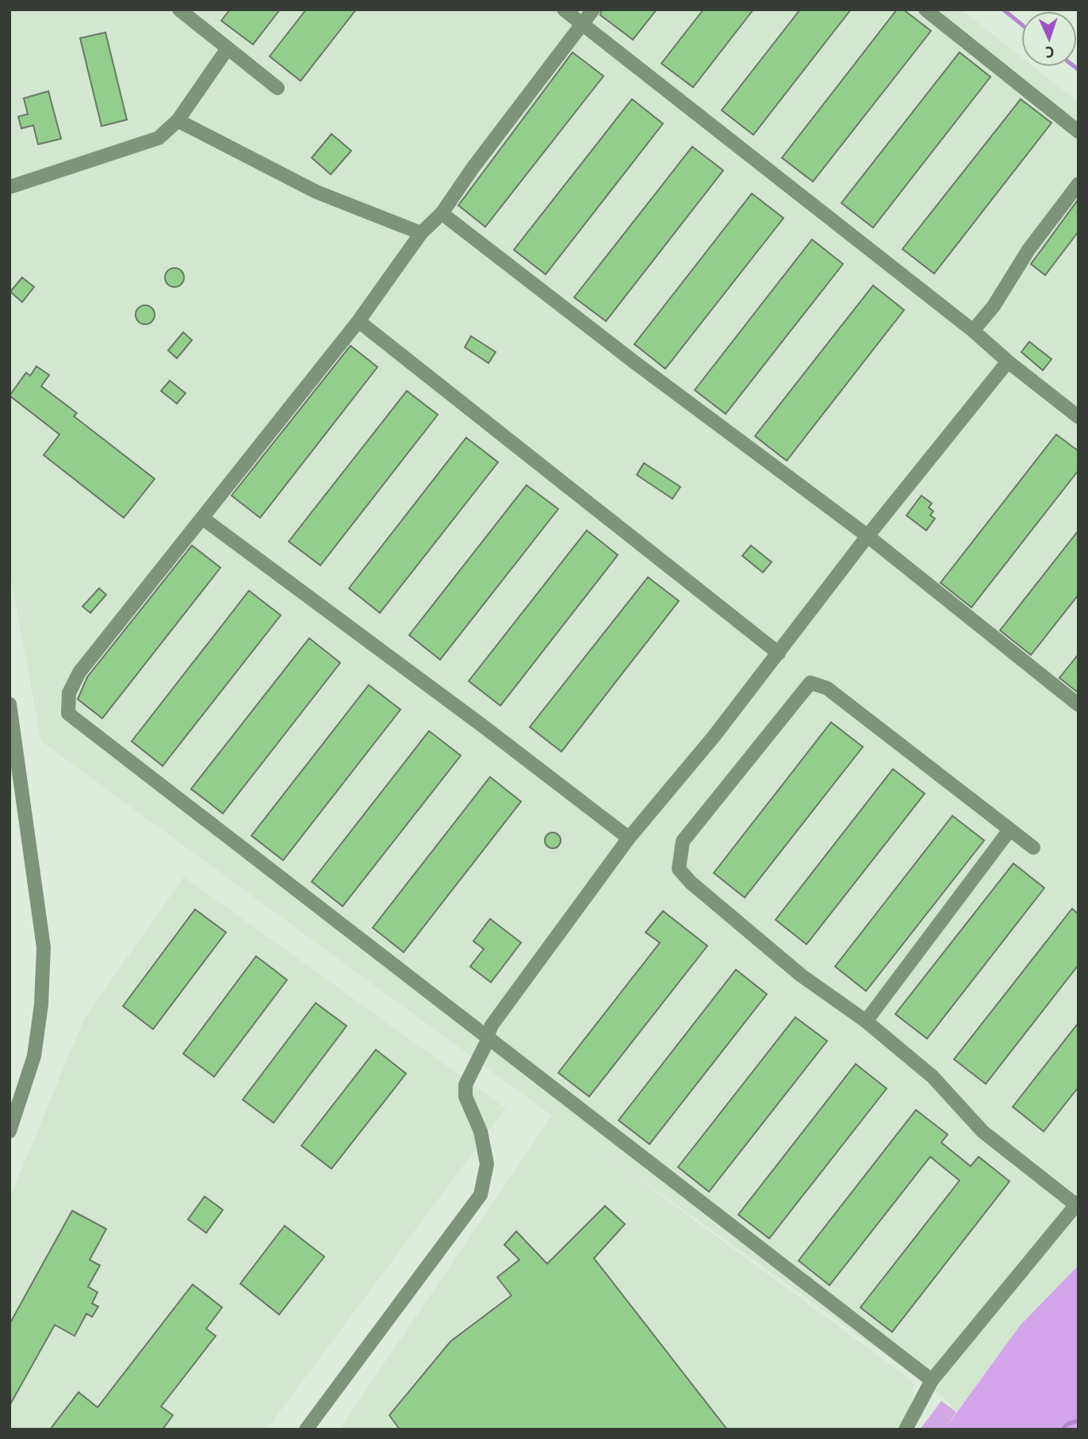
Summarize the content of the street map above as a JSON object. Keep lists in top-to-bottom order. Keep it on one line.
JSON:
{"north":"bottom"}
